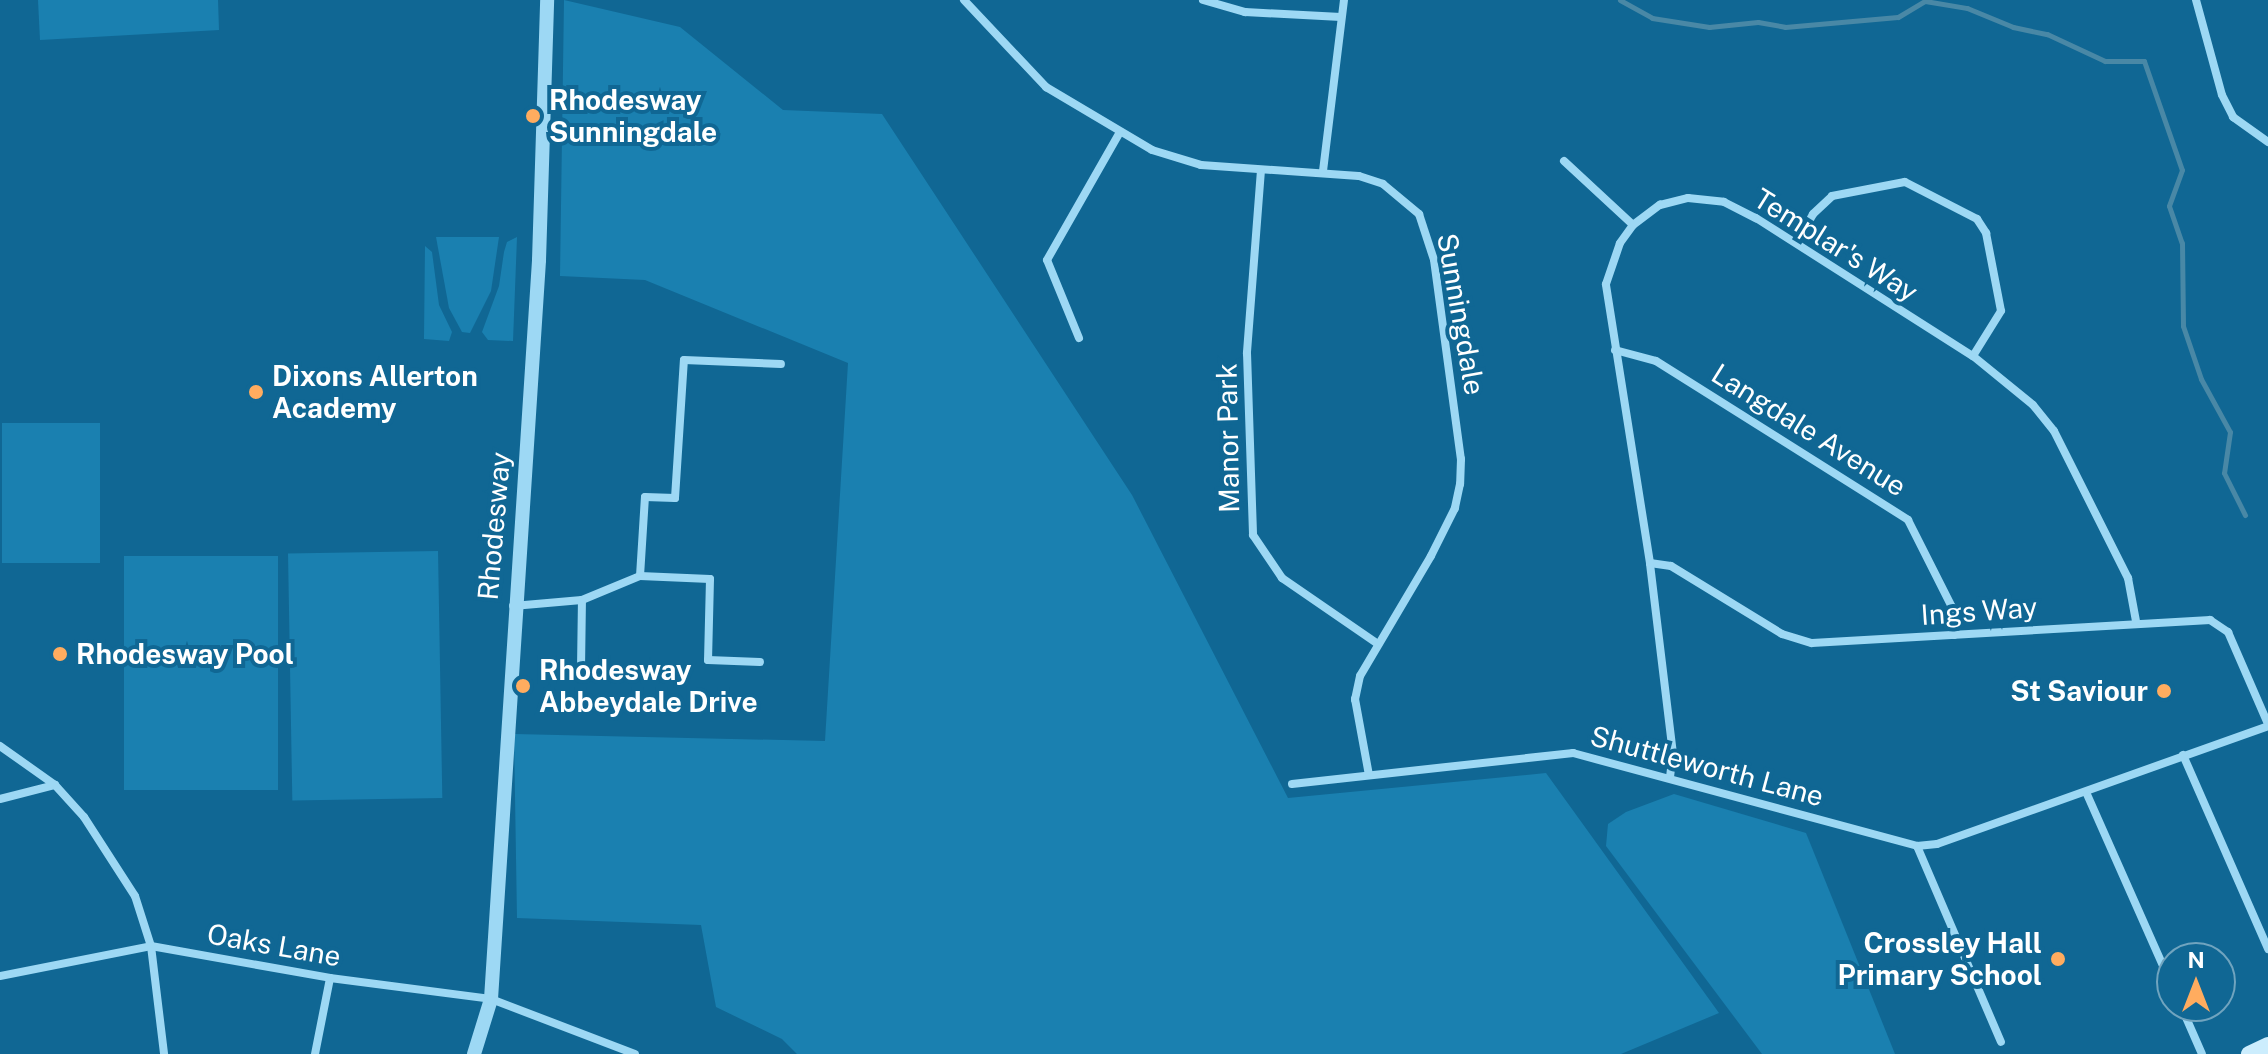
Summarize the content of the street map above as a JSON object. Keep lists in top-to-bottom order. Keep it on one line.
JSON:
{"streets":{"street":["Templar's Way","Sunningdale","Langdale Avenue","Manor Park","Rhodesway","Ings Way","Shuttleworth Lane","Oaks Lane"]},"crossings":[["Templar's Way","Langdale Avenue"],["Templar's Way","Ings Way"],["Templar's Way","Shuttleworth Lane"],["Sunningdale","Manor Park"],["Sunningdale","Shuttleworth Lane"],["Langdale Avenue","Ings Way"],["Rhodesway","Oaks Lane"],["Ings Way","Shuttleworth Lane"]],"places":["Rhodesway Sunningdale","Dixons Allerton Academy","Rhodesway Pool","Rhodesway Abbeydale Drive","St Saviour","Crossley Hall Primary School"],"north":"top"}
